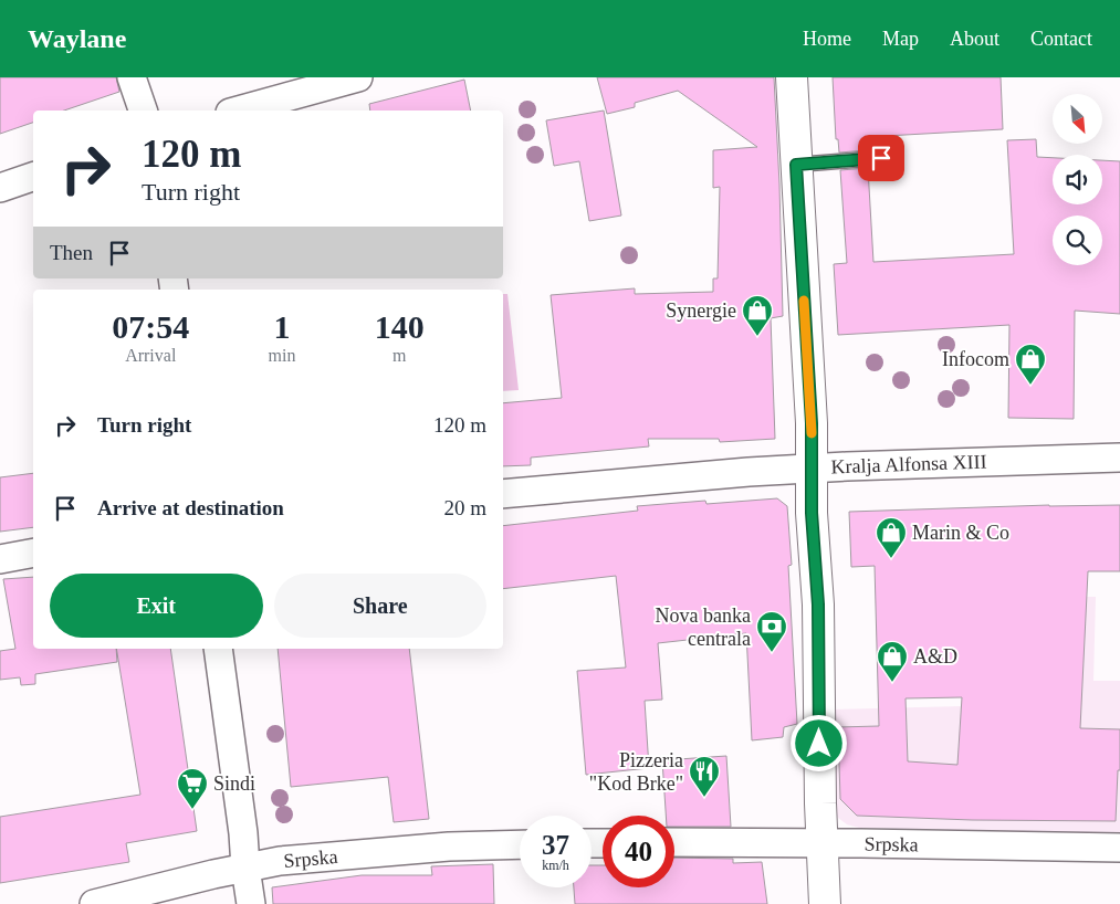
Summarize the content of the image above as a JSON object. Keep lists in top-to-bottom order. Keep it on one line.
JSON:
{"streets":{"street":["Kralja Alfonsa XIII","Srpska"]},"places":{"shop":["Synergie","Infocom","Marin & Co","A&D"],"bank":["Nova banka centrala"],"restaurant":["Pizzeria \"Kod Brke\""],"supermarket":["Sindi"]},"north":"bottom right","page":{"header":"Waylane","nav":["Home","Map","About","Contact"],"turn":["120 m","Turn right"],"then":"Then","eta":["07:54","Arrival","1","min","140","m"],"list":[{"name":"Turn right","value":"120 m"},{"name":"Arrive at destination","value":"20 m"}],"buttons":["Exit","Share"],"speed":"37 km/h","limit":"40"}}
